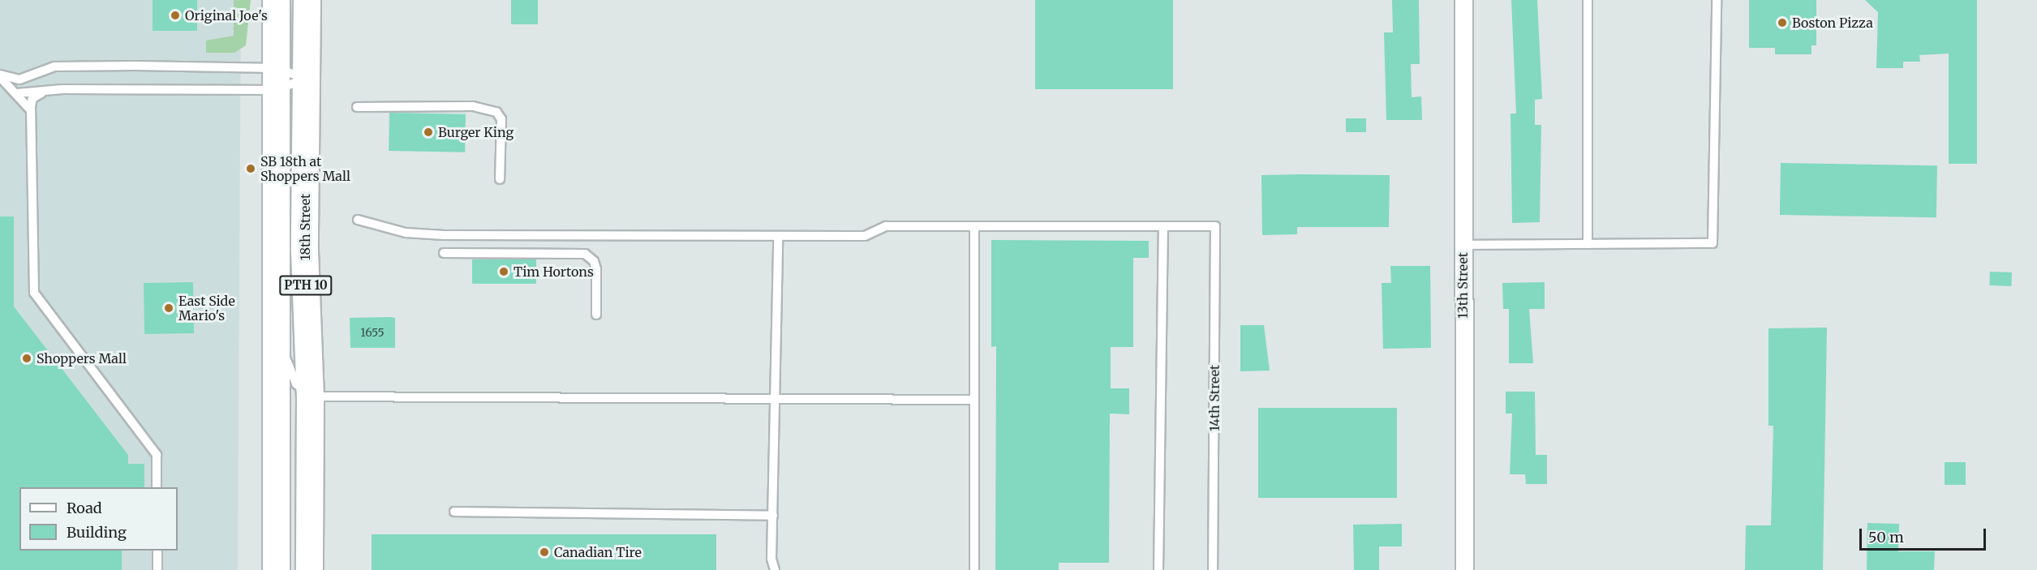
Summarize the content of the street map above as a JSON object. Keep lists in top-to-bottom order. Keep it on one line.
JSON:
{"streets":{"main road":["18th Street","PTH 10"],"street":["13th Street"],"lane":["14th Street"]},"places":["Original Joe's","Boston Pizza","Burger King","SB 18th at Shoppers Mall","Tim Hortons","East Side Mario's","Shoppers Mall","Canadian Tire"],"house_numbers":["1655"],"legend":["Road","Building"],"scale_bar":"50 m"}
